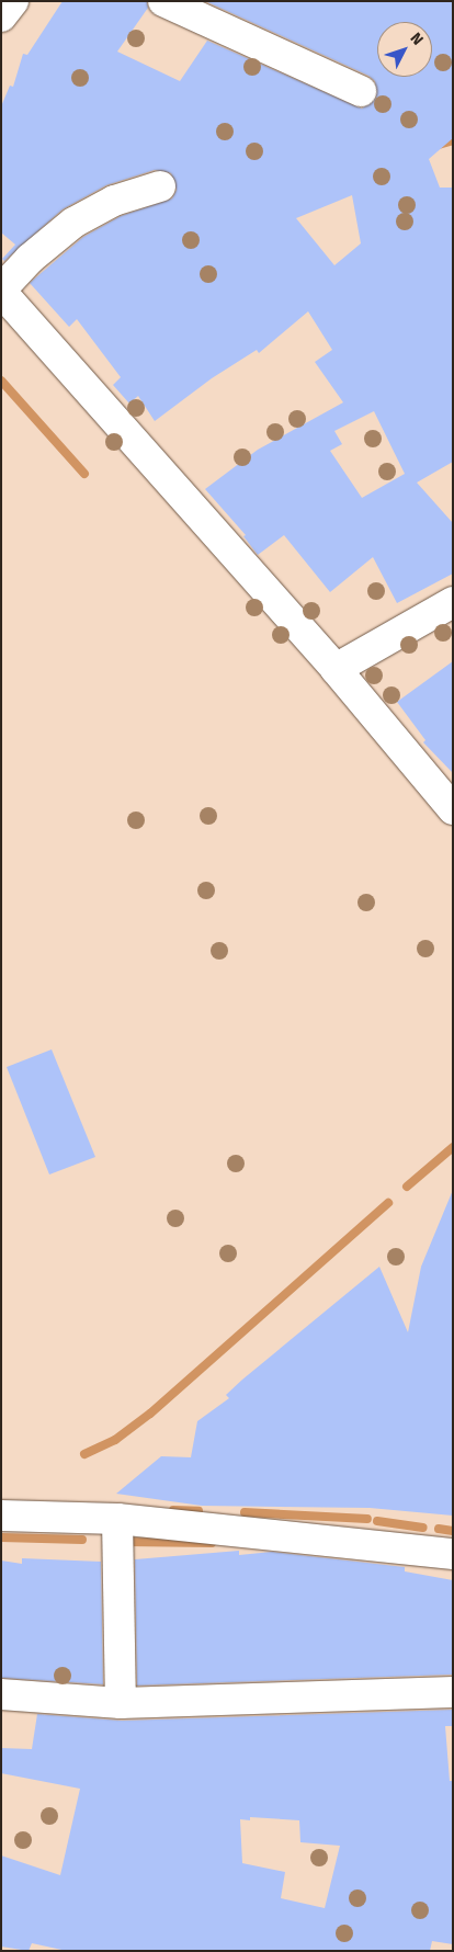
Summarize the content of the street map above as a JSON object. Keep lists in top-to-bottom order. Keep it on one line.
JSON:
{"north":"top right"}
